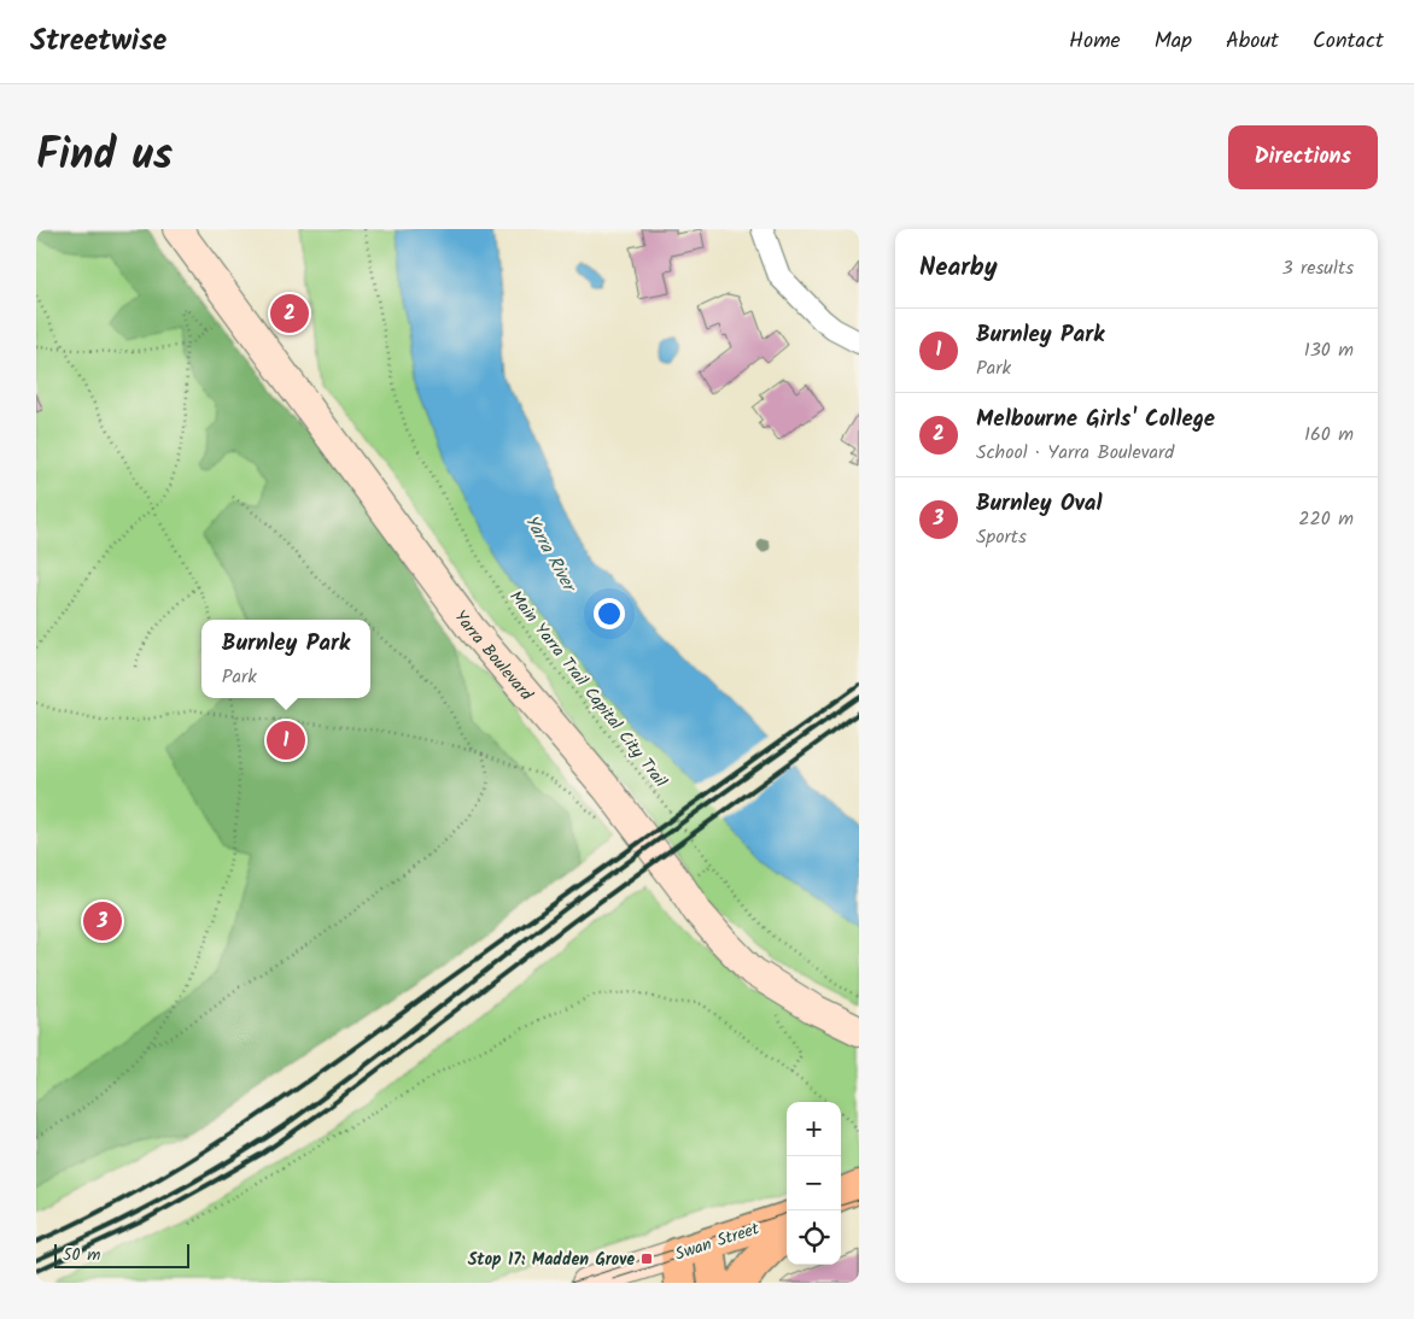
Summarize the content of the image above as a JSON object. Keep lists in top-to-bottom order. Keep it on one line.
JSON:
{"streets":{"main road":["Yarra Boulevard","Swan Street"],"path":["Main Yarra Trail Capital City Trail"]},"water":["Yarra River"],"places":{"transit":["Stop 17: Madden Grove"]},"scale_bar":"50 m","page":{"header":"Streetwise","nav":["Home","Map","About","Contact"],"title":"Find us","buttons":"Directions","heading":["Nearby","3 results"],"pins":["2","1","3"],"list":[{"mark":"1","name":"Burnley Park","note":"Park","value":"130 m"},{"mark":"2","name":"Melbourne Girls' College","note":"School · Yarra Boulevard","value":"160 m"},{"mark":"3","name":"Burnley Oval","note":"Sports","value":"220 m"}],"popup":["Burnley Park","Park"],"map_buttons":["+","−"],"scale":"50 m"}}
